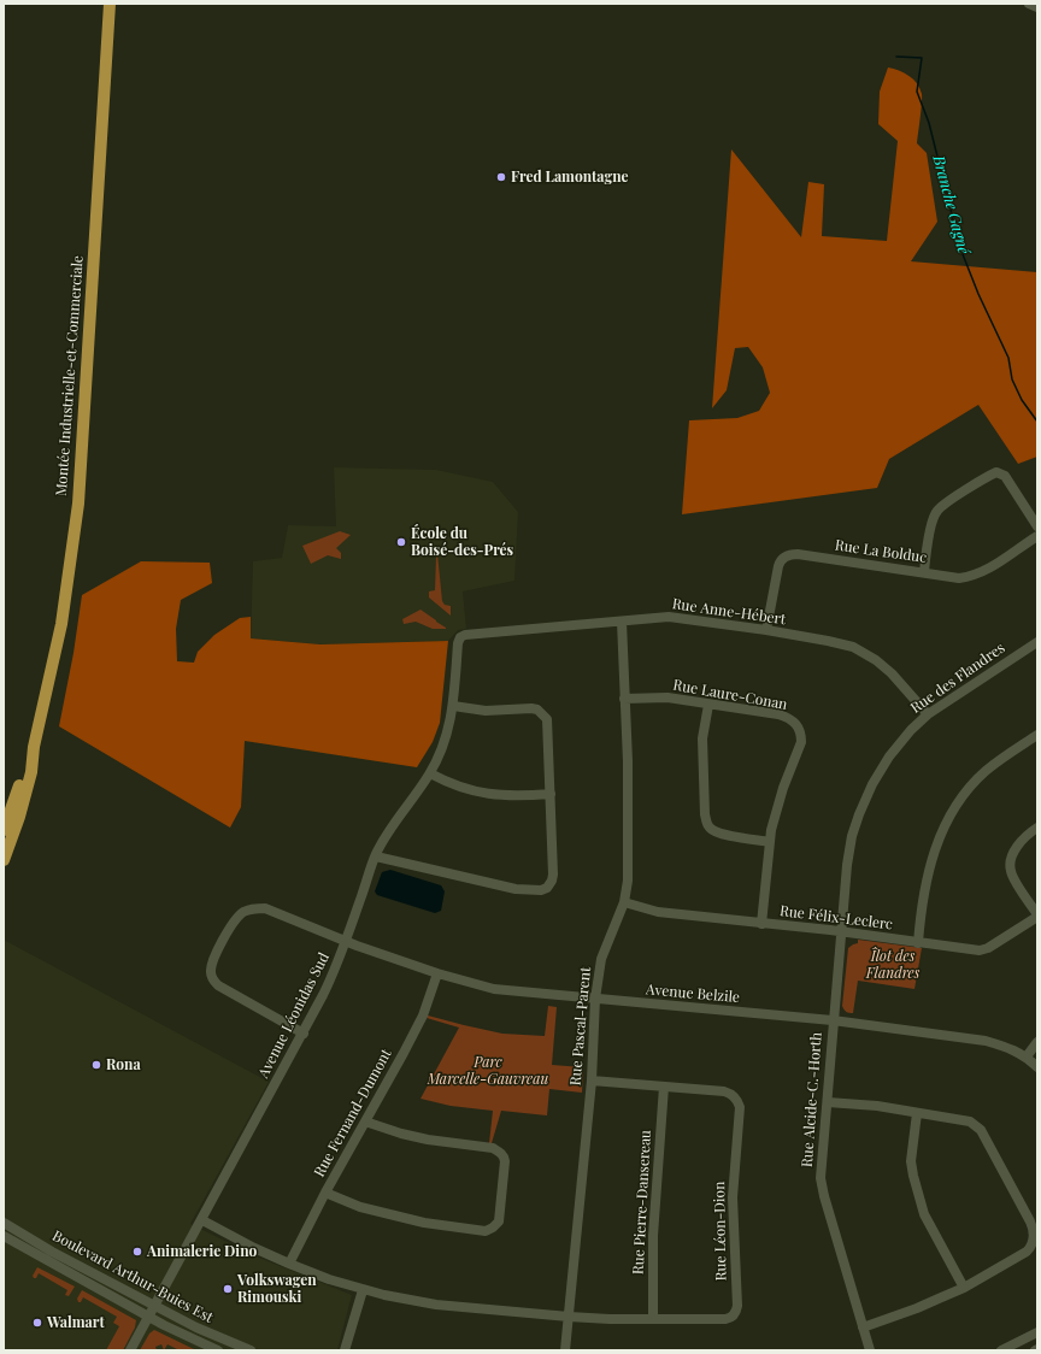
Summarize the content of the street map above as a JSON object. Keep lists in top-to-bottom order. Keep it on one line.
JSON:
{"streets":{"main road":["Montée Industrielle-et-Commerciale"],"street":["Rue La Bolduc","Rue Anne-Hébert","Rue des Flandres","Rue Laure-Conan","Rue Félix-Leclerc","Avenue Belzile","Avenue Léonidas Sud","Rue Pascal-Parent","Rue Alcide-C.-Horth","Rue Fernand-Dumont","Rue Pierre-Dansereau","Rue Léon-Dion","Boulevard Arthur-Buies Est"]},"crossings":[["Rue La Bolduc","Rue Anne-Hébert"],["Rue Anne-Hébert","Rue des Flandres"],["Rue Anne-Hébert","Avenue Léonidas Sud"],["Rue Anne-Hébert","Rue Pascal-Parent"],["Rue des Flandres","Rue Félix-Leclerc"],["Rue des Flandres","Rue Alcide-C.-Horth"],["Rue Laure-Conan","Rue Félix-Leclerc"],["Rue Laure-Conan","Rue Pascal-Parent"],["Rue Félix-Leclerc","Rue Pascal-Parent"],["Rue Félix-Leclerc","Rue Alcide-C.-Horth"],["Avenue Belzile","Avenue Léonidas Sud"],["Avenue Belzile","Rue Pascal-Parent"],["Avenue Belzile","Rue Alcide-C.-Horth"],["Avenue Belzile","Rue Fernand-Dumont"],["Avenue Léonidas Sud","Rue Léon-Dion"],["Avenue Léonidas Sud","Boulevard Arthur-Buies Est"],["Rue Pascal-Parent","Rue Léon-Dion"],["Rue Fernand-Dumont","Rue Léon-Dion"],["Rue Pierre-Dansereau","Rue Léon-Dion"]],"water":["Branche Gagné"],"parks":["Îlot des Flandres","Parc Marcelle-Gauvreau"],"places":["Fred Lamontagne","École du Boisé-des-Prés","Rona","Animalerie Dino","Volkswagen Rimouski","Walmart"]}
